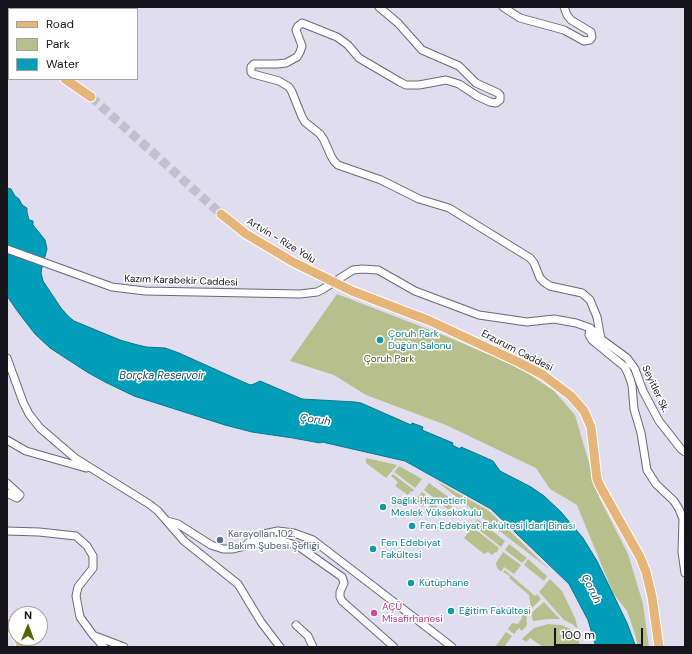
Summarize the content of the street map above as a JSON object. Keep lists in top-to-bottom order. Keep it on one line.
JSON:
{"streets":{"main road":["Artvin - Rize Yolu","Erzurum Caddesi"],"street":["Kazım Karabekir Caddesi","Seyitler Sk."]},"crossings":[["Artvin - Rize Yolu","Kazım Karabekir Caddesi"],["Artvin - Rize Yolu","Erzurum Caddesi"],["Kazım Karabekir Caddesi","Erzurum Caddesi"],["Kazım Karabekir Caddesi","Seyitler Sk."]],"water":["Borçka Reservoir","Çoruh"],"parks":["Çoruh Park"],"places":["Çoruh Park Düğün Salonu","Sağlık Hizmetleri Meslek Yüksekokulu","Fen Edebiyat Fakültesi İdari Binası","Karayolları 102. Bakım Şubesi Şefliği","Fen Edebiyat Fakültesi","Kütüphane","Eğitim Fakültesi","AÇÜ Misafirhanesi"],"legend":["Road","Park","Water"],"scale_bar":"100 m","north":"top"}
